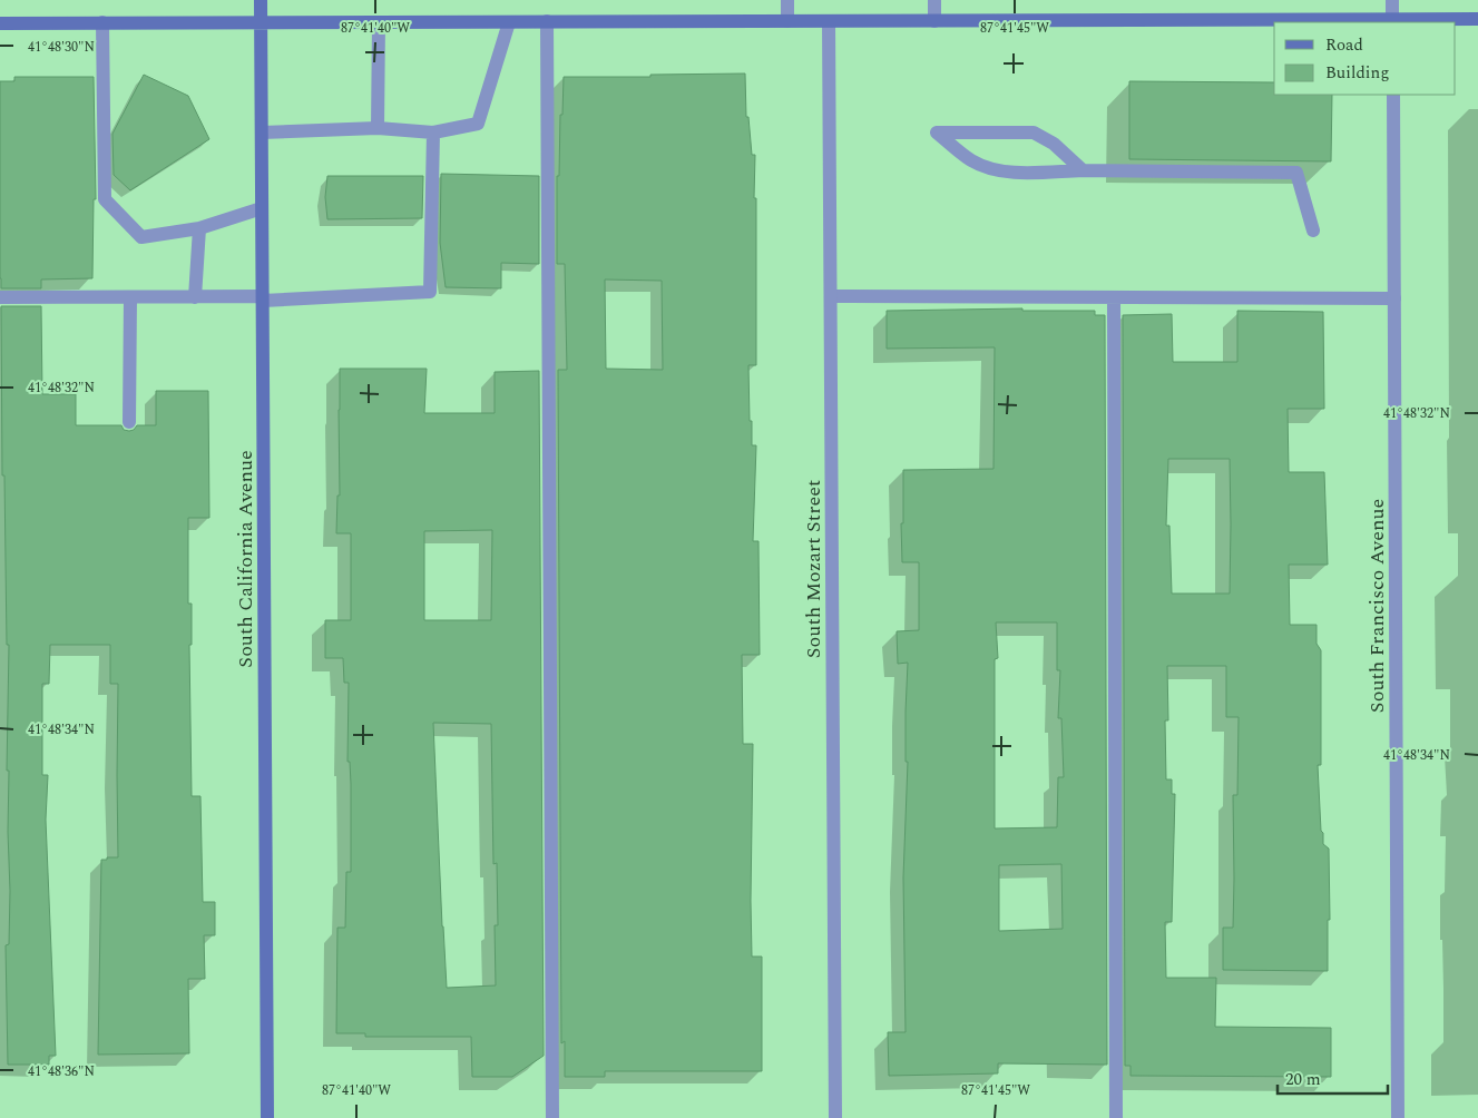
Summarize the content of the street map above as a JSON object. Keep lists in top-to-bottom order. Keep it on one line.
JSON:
{"streets":{"main road":["South California Avenue"],"street":["South Mozart Street","South Francisco Avenue"]},"legend":["Road","Building"],"scale_bar":"20 m","coordinates":["87°41'40\"W","87°41'45\"W","41°48'30\"N","41°48'32\"N","41°48'34\"N","41°48'36\"N"]}
